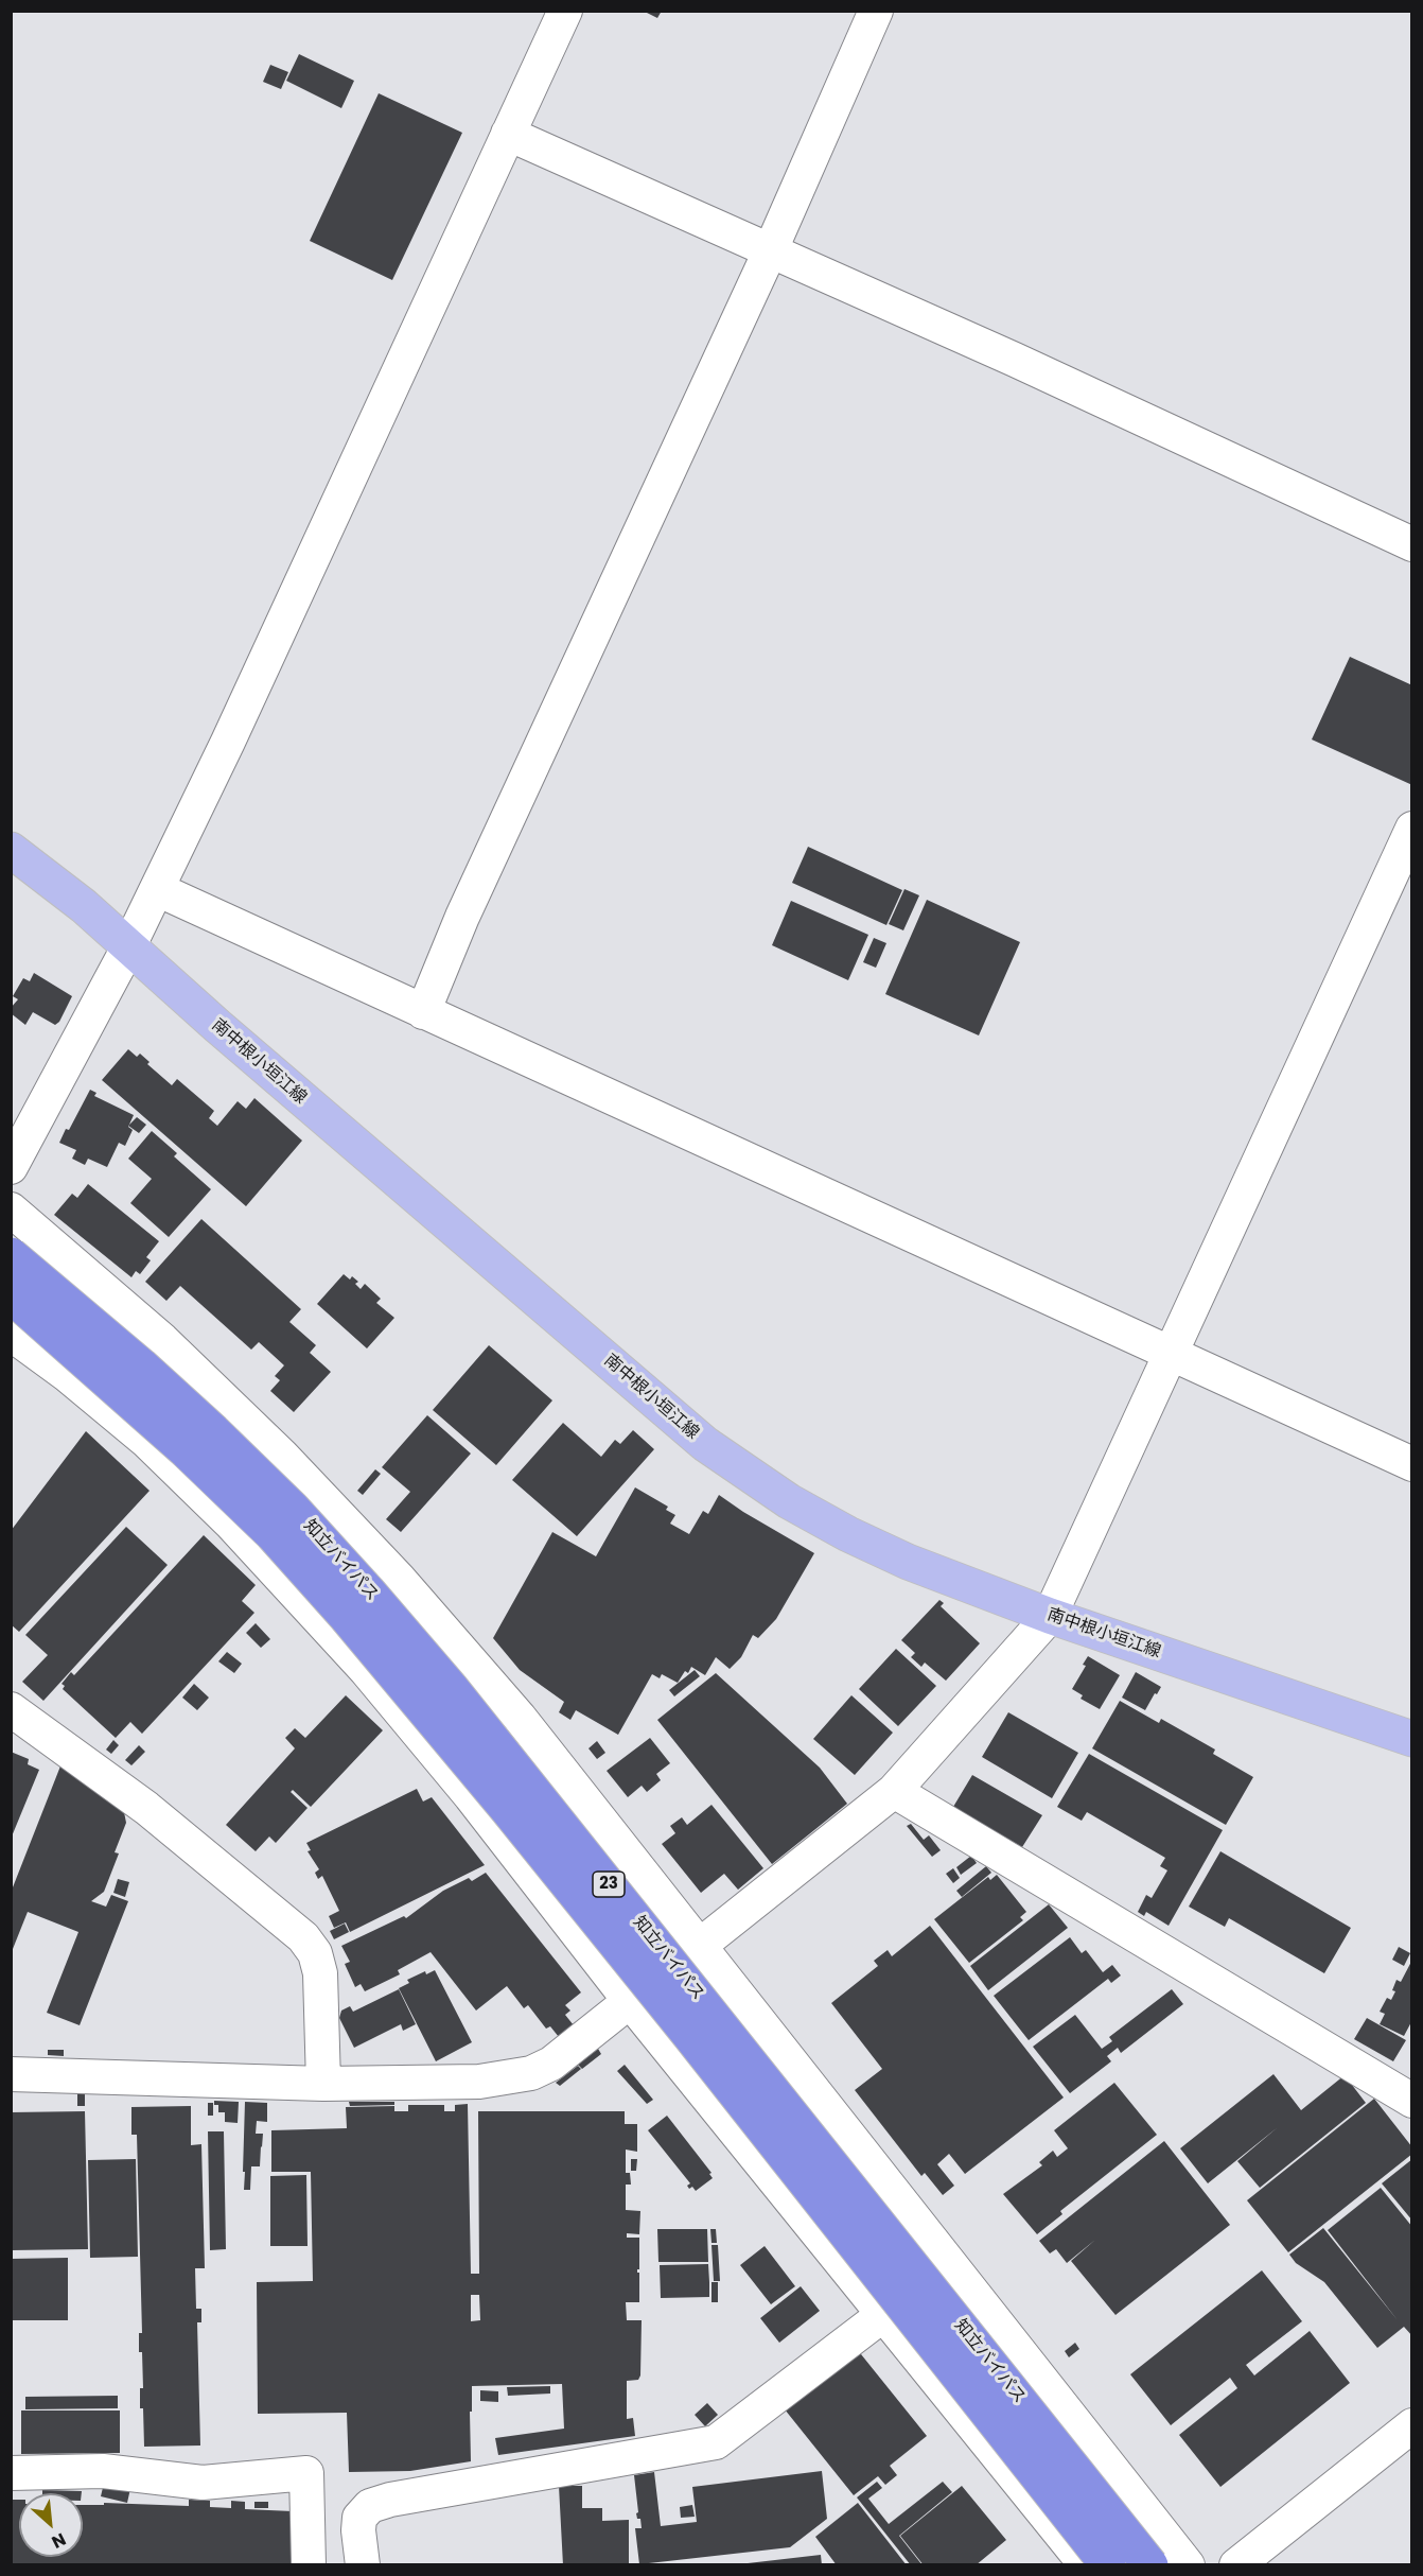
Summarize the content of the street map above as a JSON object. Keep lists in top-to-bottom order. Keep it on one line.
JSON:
{"streets":{"highway":["知立バイパス","23"],"main road":["南中根小垣江線"]},"north":"bottom right"}
